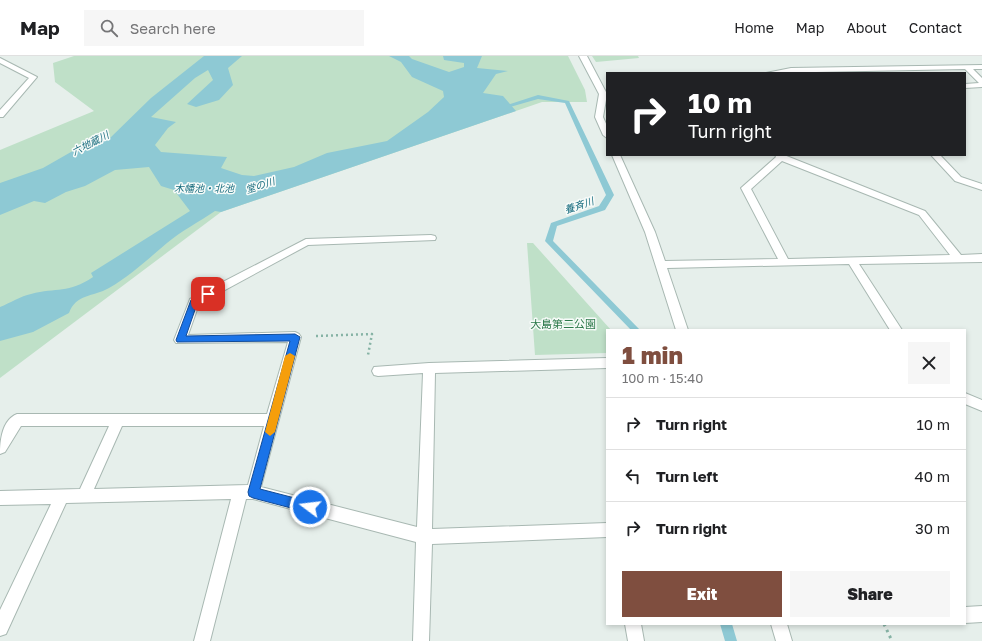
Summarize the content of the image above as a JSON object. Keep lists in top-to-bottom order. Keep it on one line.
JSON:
{"water":["六地蔵川","堂の川","木幡池・北池","養斉川"],"parks":["大島第二公園"],"page":{"header":"Map","search":"Search here","nav":["Home","Map","About","Contact"],"turn":["10 m","Turn right"],"heading":["1 min","100 m · 15:40"],"list":[{"name":"Turn right","value":"10 m"},{"name":"Turn left","value":"40 m"},{"name":"Turn right","value":"30 m"}],"buttons":["Exit","Share"]}}
